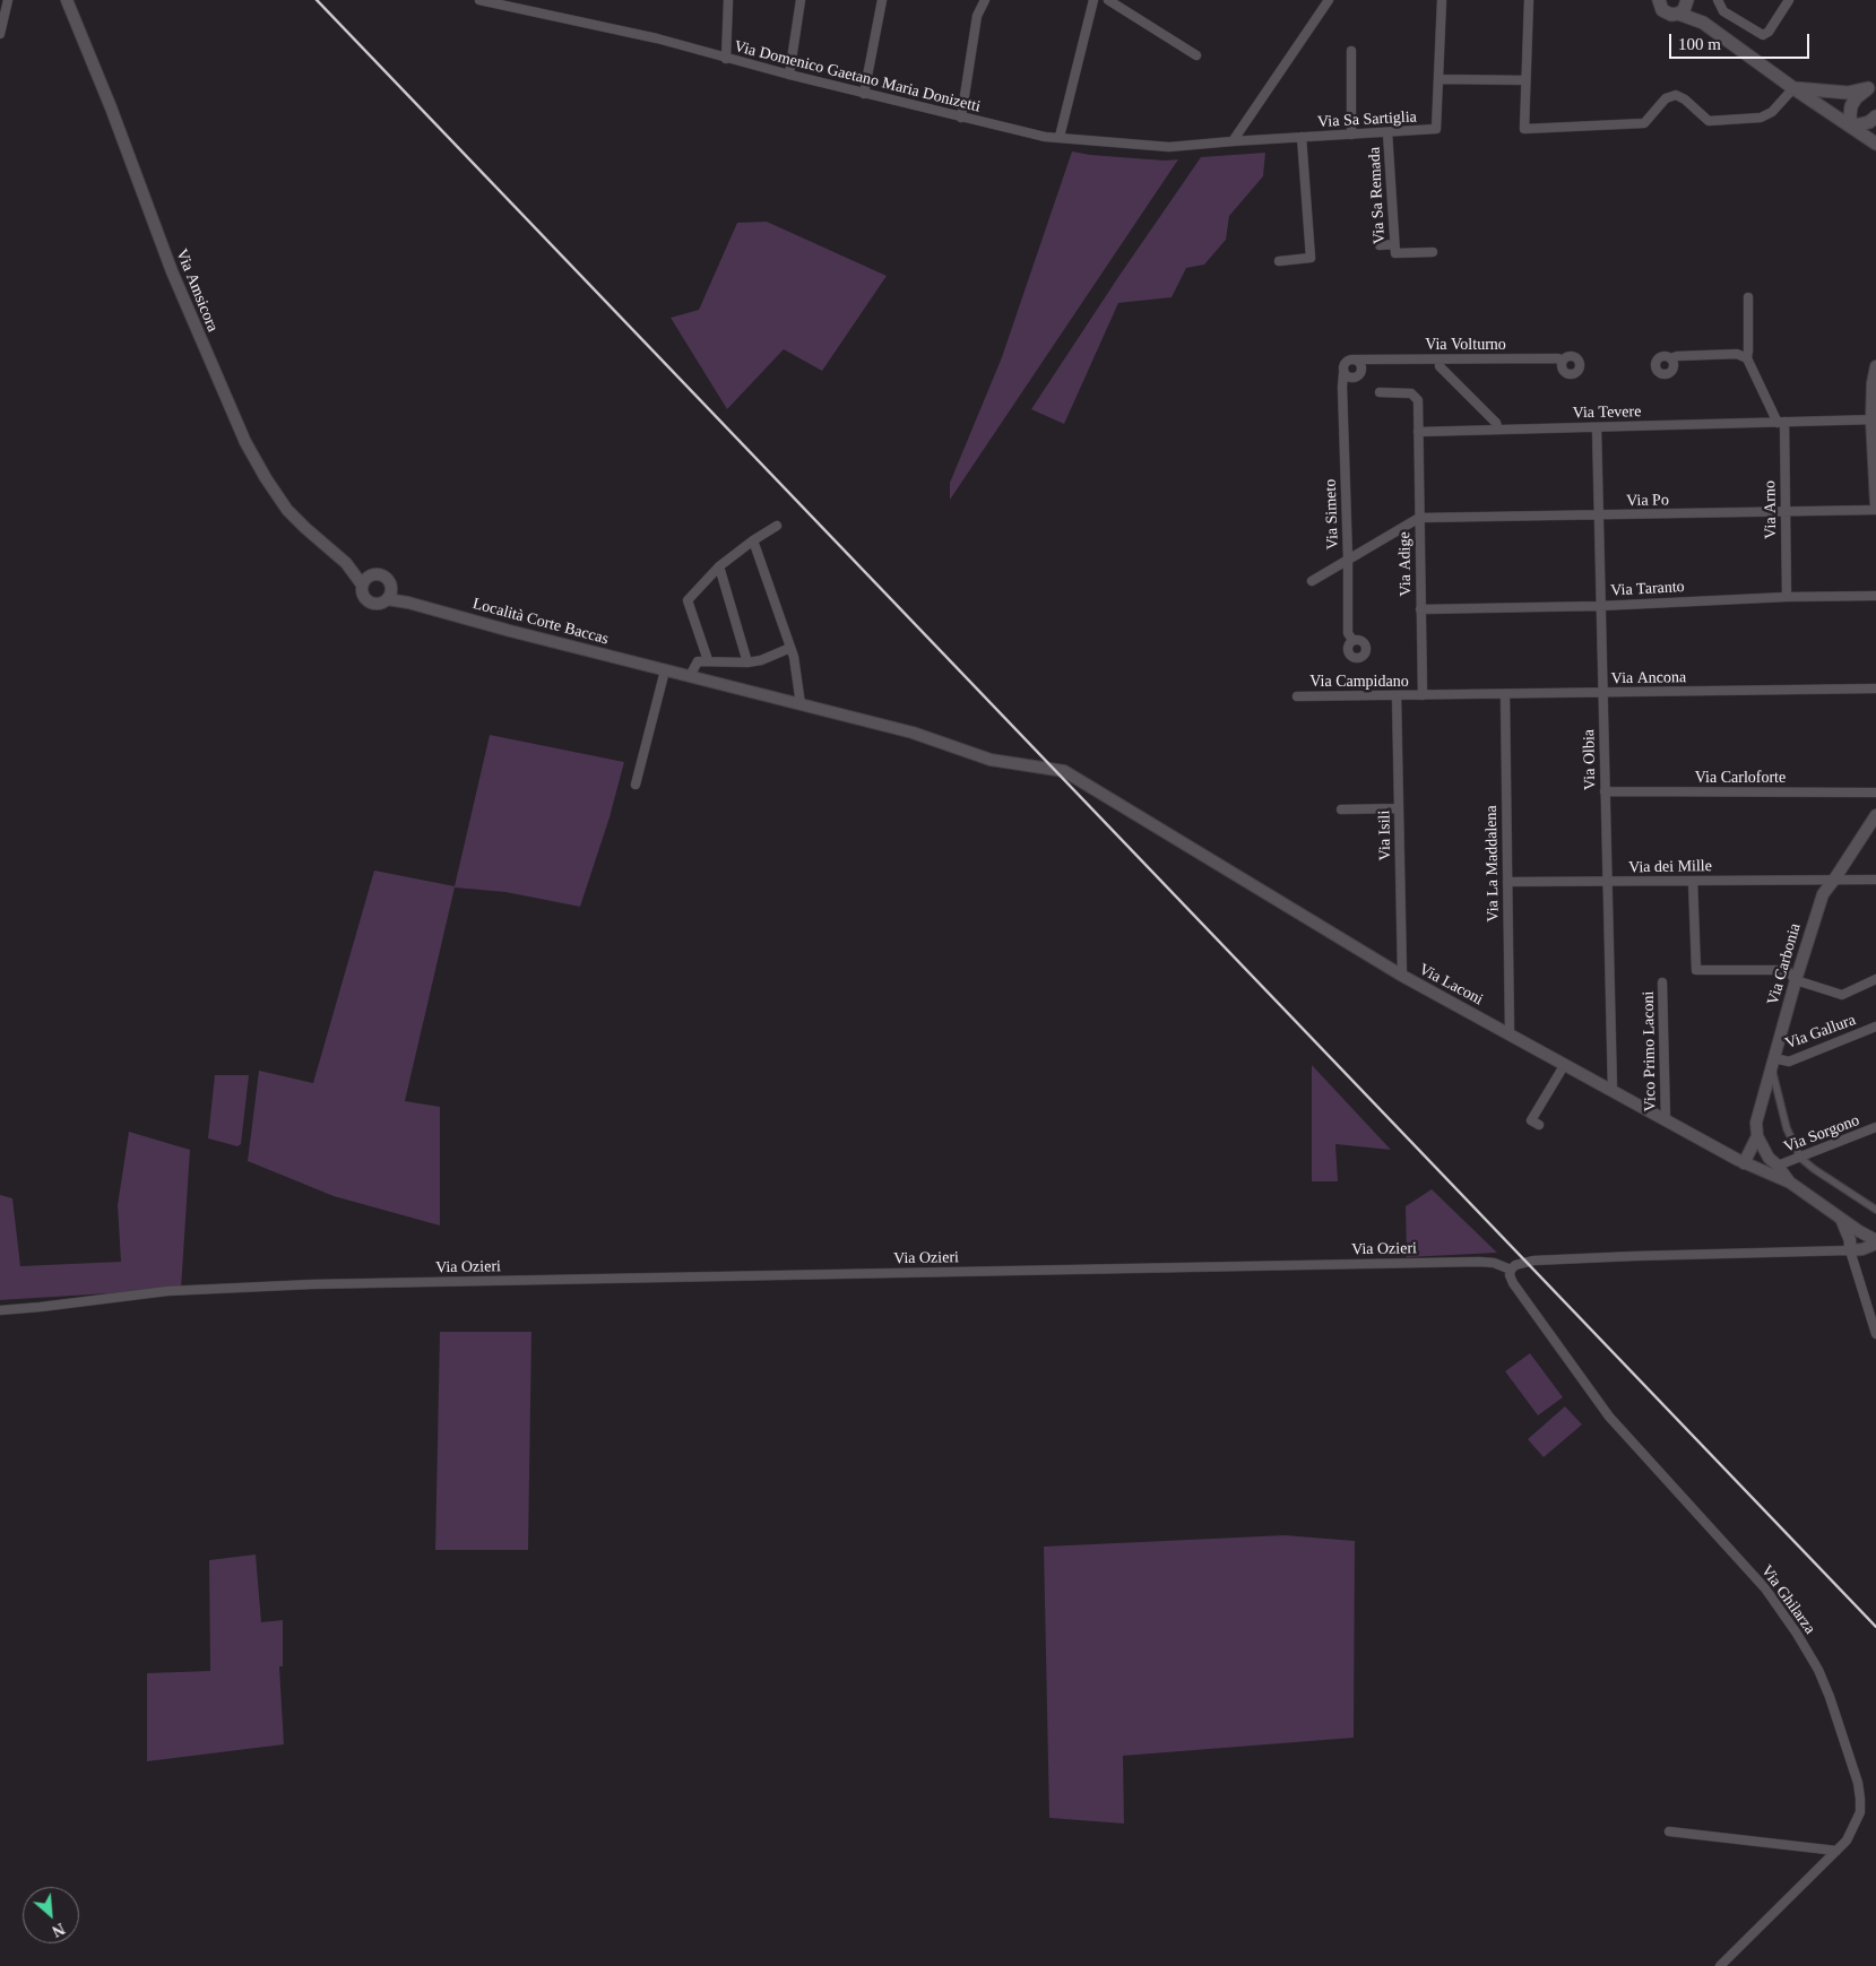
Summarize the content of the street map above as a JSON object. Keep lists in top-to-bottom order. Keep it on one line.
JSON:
{"streets":{"street":["Via Domenico Gaetano Maria Donizetti","Via Sa Sartiglia","Via Sa Remada","Via Amsicora","Via Volturno","Via Tevere","Via Po","Via Arno","Via Simeto","Via Adige","Via Taranto","Località Corte Baccas","Via Ancona","Via Campidano","Via Olbia","Via Carloforte","Via Isili","Via La Maddalena","Via dei Mille","Via Carbonia","Via Laconi","Via Gallura","Vico Primo Laconi","Via Sorgono","Via Ozieri","Via Ghilarza"]},"crossings":[["Via Domenico Gaetano Maria Donizetti","Via Sa Sartiglia"],["Via Sa Sartiglia","Via Sa Remada"],["Via Amsicora","Località Corte Baccas"],["Via Volturno","Via Simeto"],["Via Tevere","Via Arno"],["Via Tevere","Via Adige"],["Via Tevere","Via Olbia"],["Via Po","Via Arno"],["Via Po","Via Adige"],["Via Po","Via Olbia"],["Via Arno","Via Taranto"],["Via Adige","Via Taranto"],["Via Adige","Via Ancona"],["Via Adige","Via Campidano"],["Via Taranto","Via Olbia"],["Località Corte Baccas","Via Laconi"],["Via Ancona","Via Campidano"],["Via Ancona","Via Olbia"],["Via Ancona","Via La Maddalena"],["Via Campidano","Via Isili"],["Via Olbia","Via Carloforte"],["Via Olbia","Via dei Mille"],["Via Olbia","Via Laconi"],["Via Isili","Via Laconi"],["Via La Maddalena","Via dei Mille"],["Via La Maddalena","Via Laconi"],["Via dei Mille","Via Carbonia"],["Via Carbonia","Via Laconi"],["Via Carbonia","Via Gallura"],["Via Laconi","Vico Primo Laconi"],["Via Ozieri","Via Ghilarza"]],"scale_bar":"100 m","north":"bottom right"}
